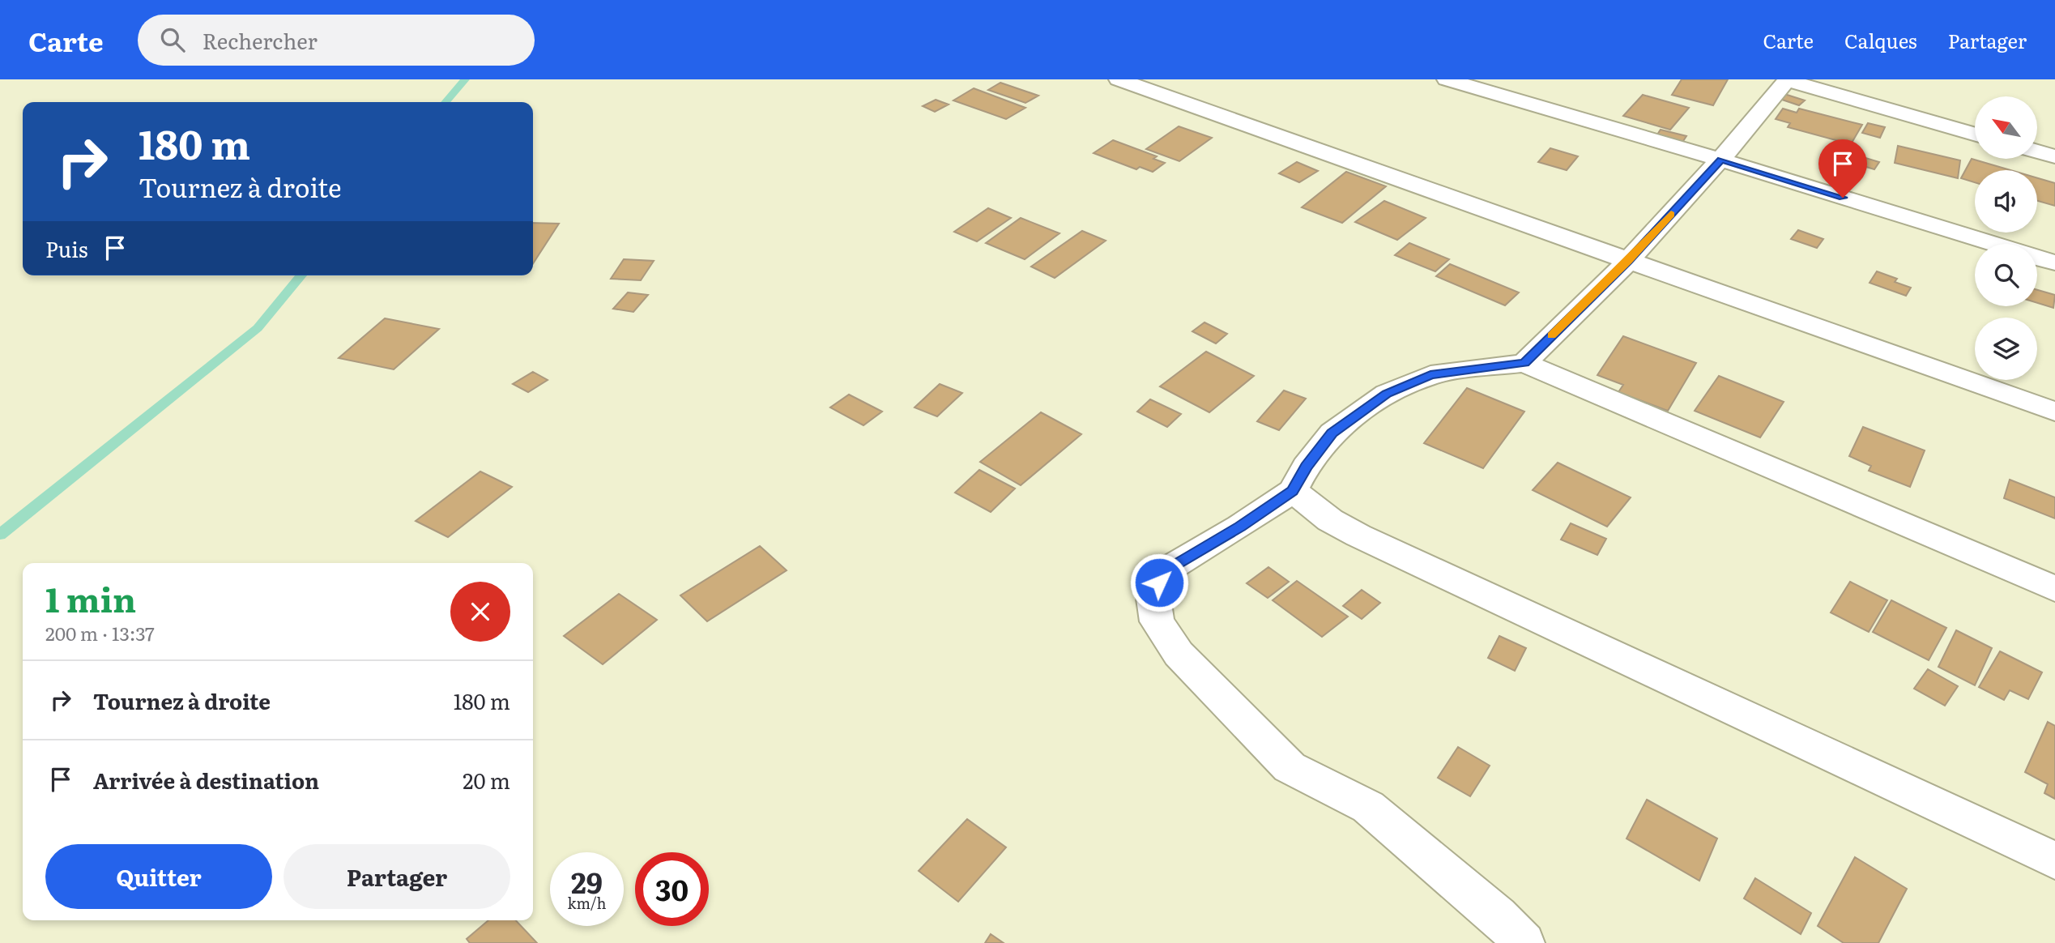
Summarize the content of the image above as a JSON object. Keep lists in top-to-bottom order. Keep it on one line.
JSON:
{"north":"top left","page":{"header":"Carte","search":"Rechercher","nav":["Carte","Calques","Partager"],"turn":["180 m","Tournez à droite"],"then":"Puis","heading":["1 min","200 m · 13:37"],"list":[{"name":"Tournez à droite","value":"180 m"},{"name":"Arrivée à destination","value":"20 m"}],"buttons":["Quitter","Partager"],"speed":"29 km/h","limit":"30"}}
